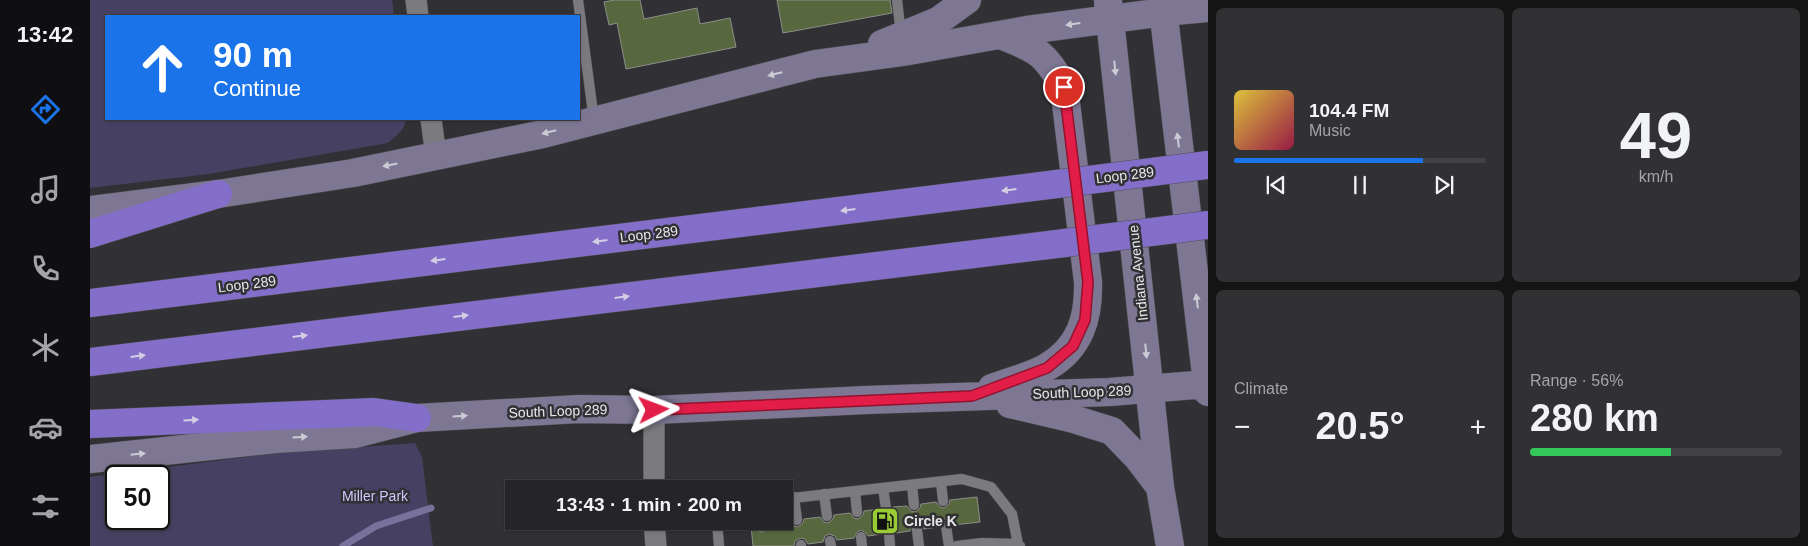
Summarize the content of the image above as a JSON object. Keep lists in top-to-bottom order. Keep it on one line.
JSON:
{"streets":{"highway":["Loop 289"],"main road":["Indiana Avenue","South Loop 289"]},"crossings":[["Indiana Avenue","South Loop 289"]],"one_way":["South Loop 289"],"parks":["Miller Park"],"places":{"fuel station":["Circle K"]},"page":{"tabs":"13:42","tile":[["49","km/h"],"Climate",["Range · 56%","280 km"]],"turn":["90 m","Continue"],"song":["104.4 FM","Music"],"heat":["−","20.5°","+"],"limit":"50","trip":"13:43 · 1 min · 200 m"}}
